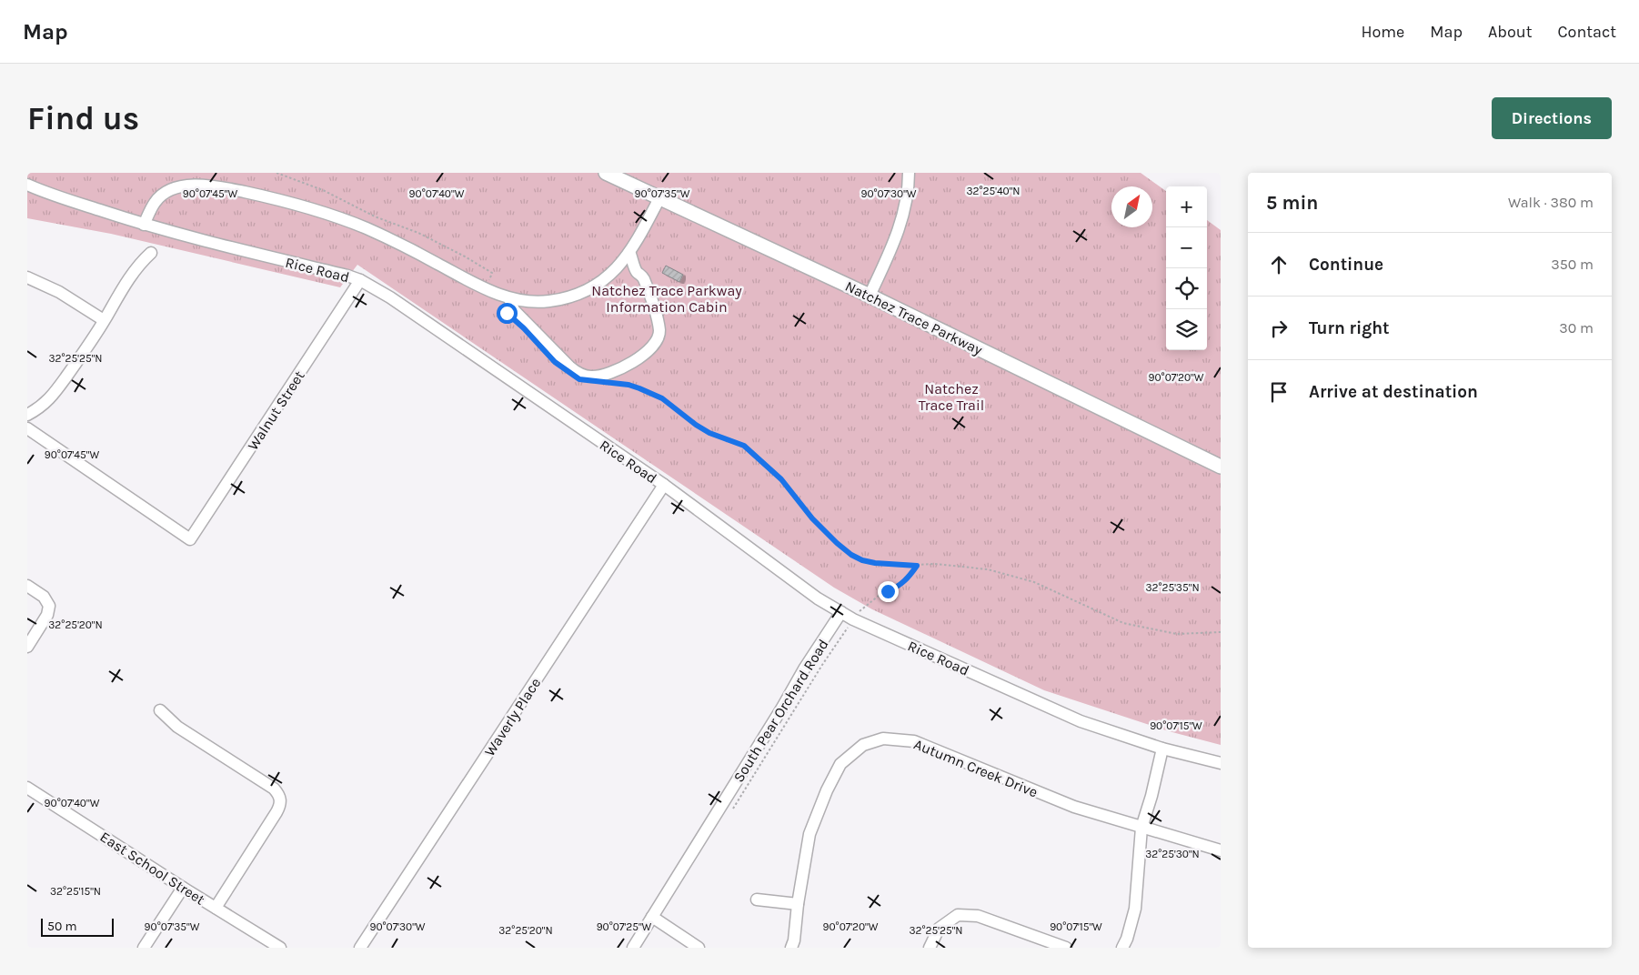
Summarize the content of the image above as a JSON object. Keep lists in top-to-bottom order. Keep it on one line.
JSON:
{"streets":{"main road":["Natchez Trace Parkway"],"street":["Rice Road","Walnut Street","South Pear Orchard Road","Waverly Place","Autumn Creek Drive","East School Street"]},"crossings":[["Rice Road","Walnut Street"],["Rice Road","South Pear Orchard Road"],["Rice Road","Waverly Place"]],"parks":["Natchez Trace Parkway Information Cabin","Natchez Trace Trail"],"scale_bar":"50 m","north":"top right","page":{"header":"Map","nav":["Home","Map","About","Contact"],"buttons":"Directions","title":"Find us","heading":["5 min","Walk · 380 m"],"map_buttons":["+","−"],"list":[["Continue","350 m"],["Turn right","30 m"],"Arrive at destination"],"scale":"50 m"},"coordinates":["32°25'40\"N","90°07'45\"W","90°07'35\"W","90°07'40\"W","90°07'30\"W","32°25'25\"N","90°07'20\"W","32°25'35\"N","32°25'20\"N","90°07'15\"W","32°25'30\"N","32°25'15\"N","90°07'25\"W"]}
